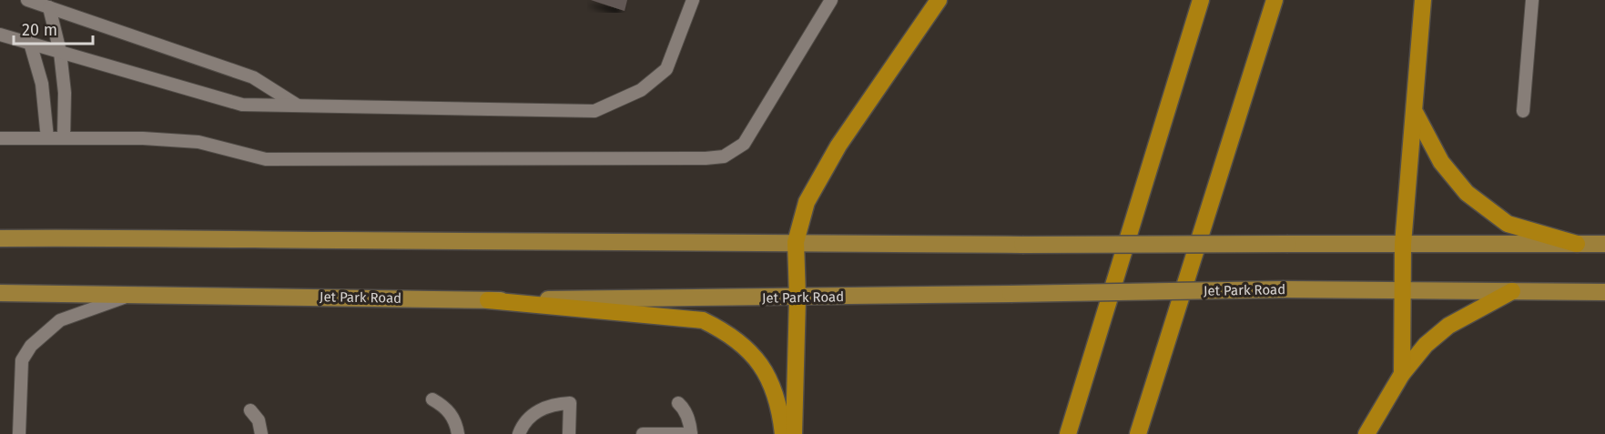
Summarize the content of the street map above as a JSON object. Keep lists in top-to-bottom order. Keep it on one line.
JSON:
{"streets":{"main road":["Jet Park Road"]},"scale_bar":"20 m"}
